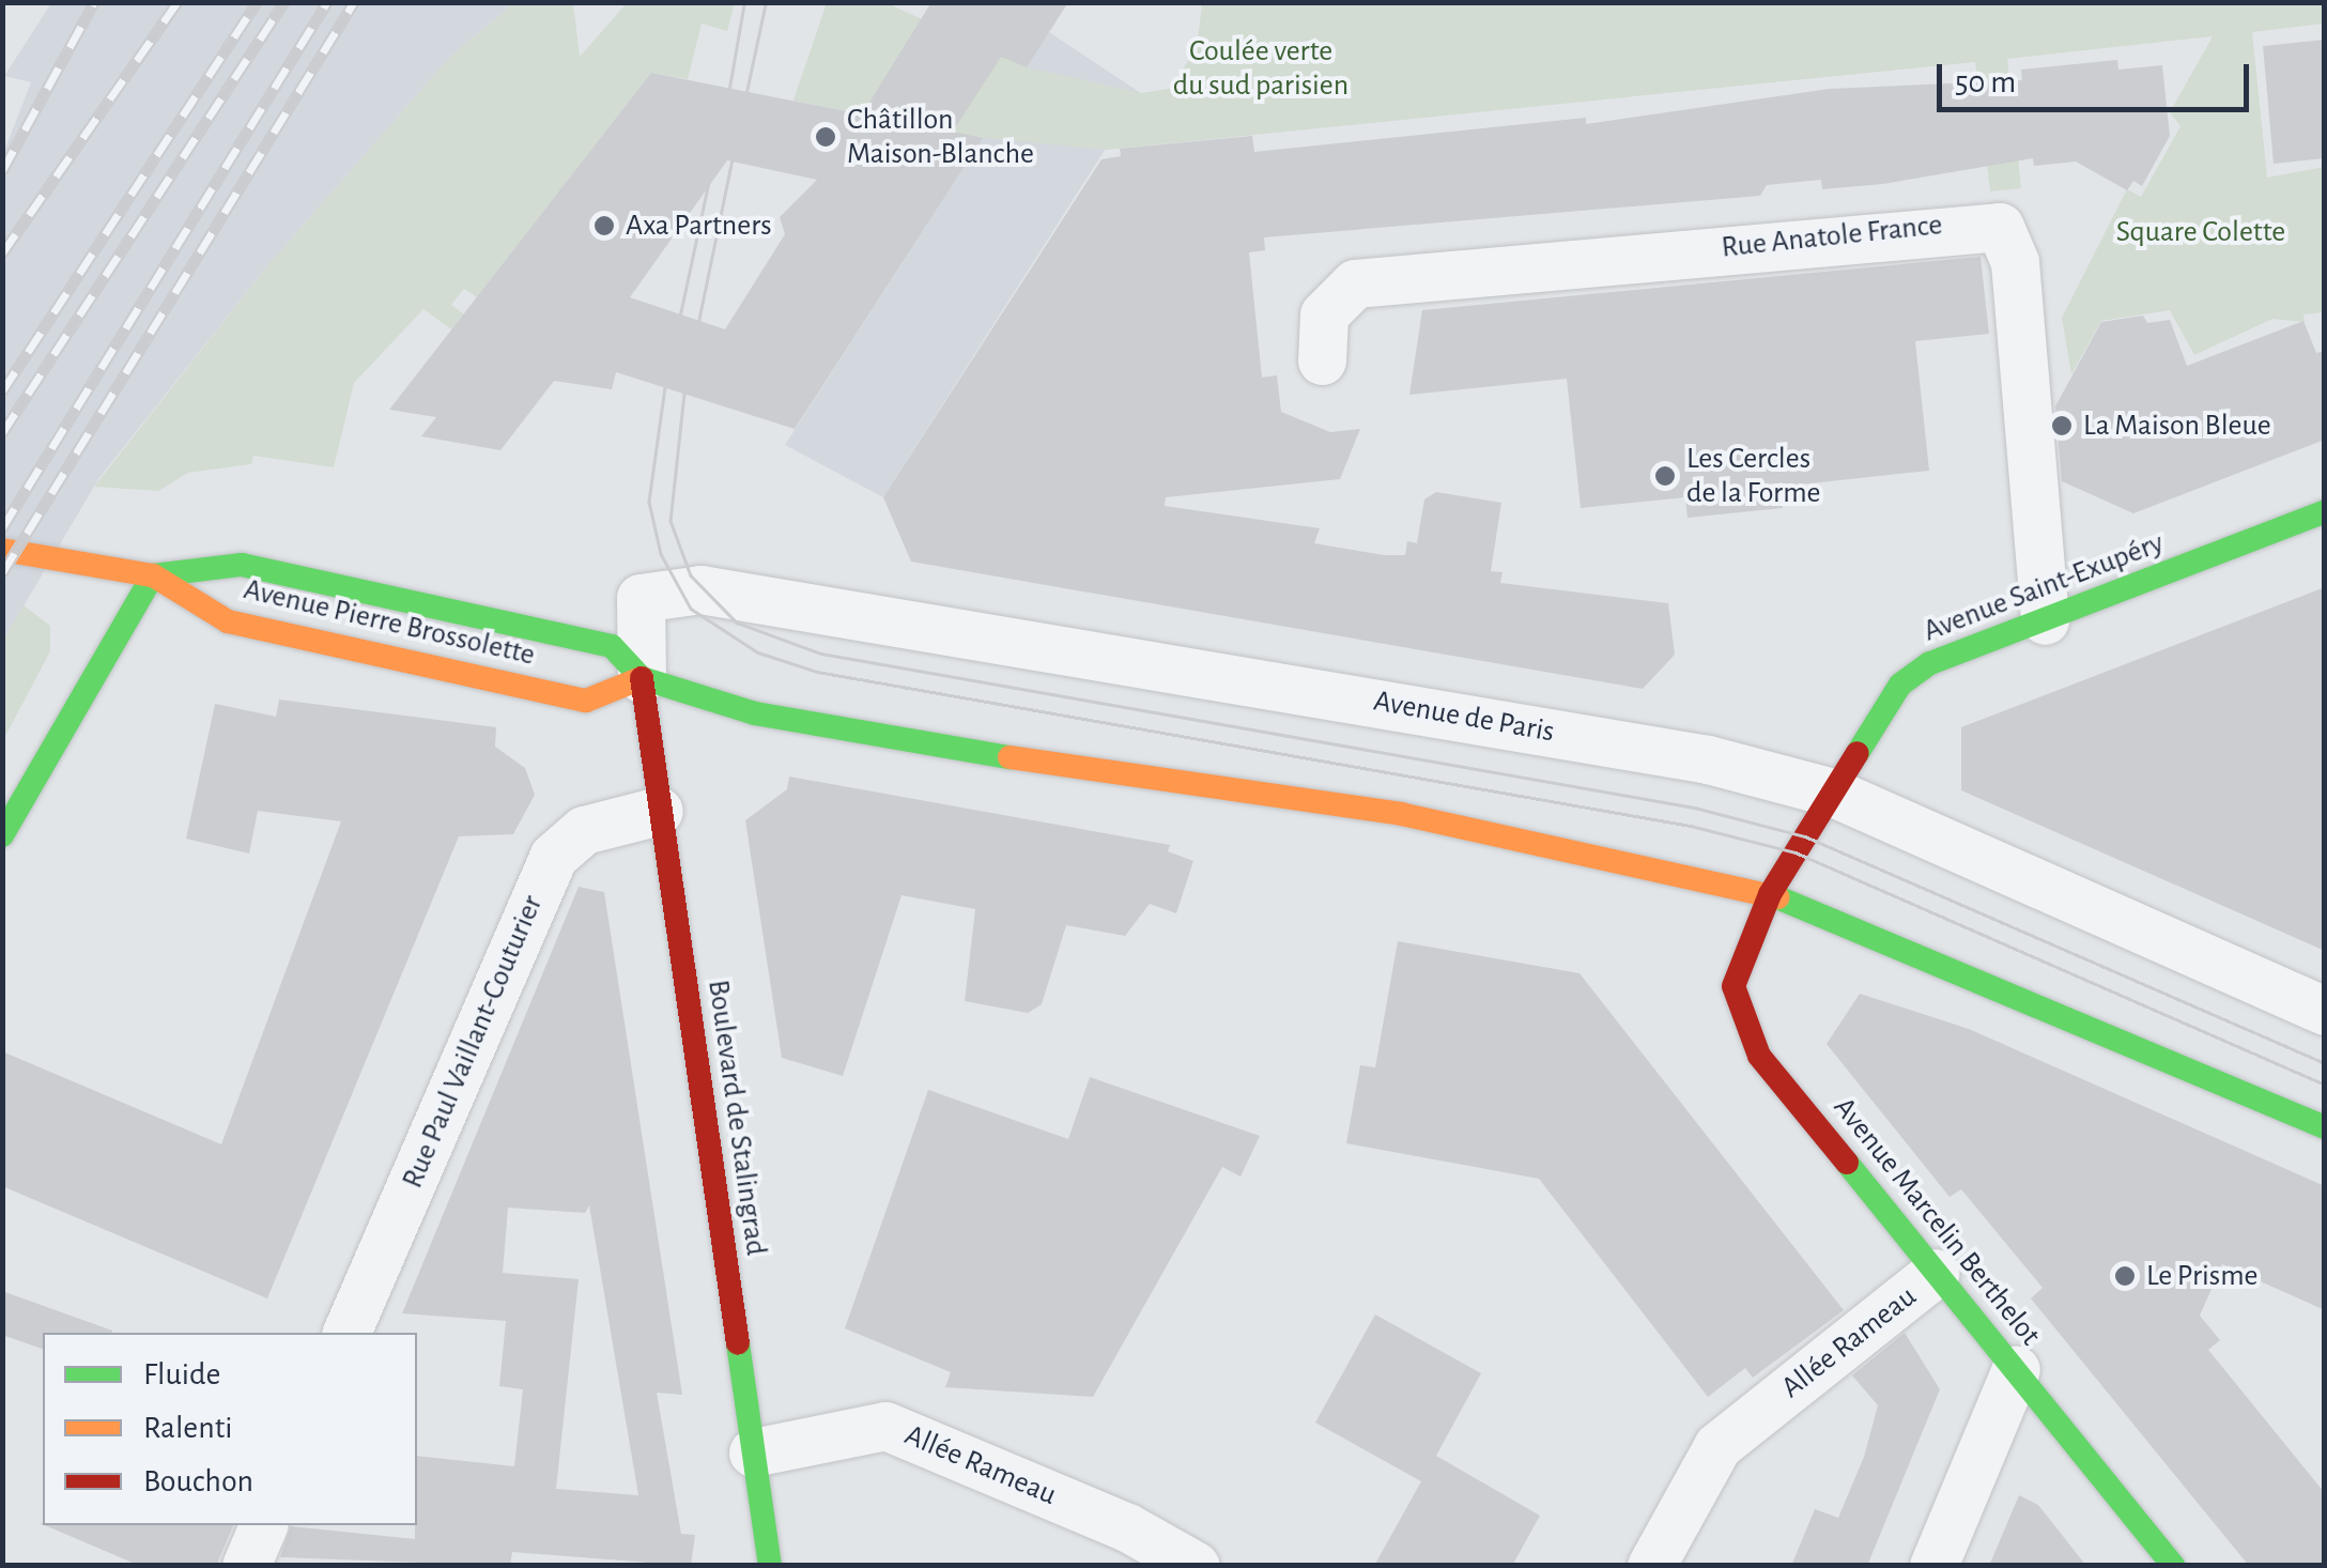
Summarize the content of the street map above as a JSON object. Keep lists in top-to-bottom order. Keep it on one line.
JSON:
{"streets":{"main road":["Avenue Saint-Exupéry","Avenue Pierre Brossolette","Boulevard de Stalingrad","Avenue Marcelin Berthelot"],"street":["Rue Anatole France","Avenue de Paris","Rue Paul Vaillant-Couturier","Allée Rameau"]},"crossings":[["Rue Anatole France","Avenue Saint-Exupéry"],["Avenue Saint-Exupéry","Avenue de Paris"],["Avenue Saint-Exupéry","Avenue Marcelin Berthelot"],["Avenue Pierre Brossolette","Avenue de Paris"],["Avenue Pierre Brossolette","Boulevard de Stalingrad"],["Avenue de Paris","Boulevard de Stalingrad"],["Rue Paul Vaillant-Couturier","Boulevard de Stalingrad"],["Boulevard de Stalingrad","Allée Rameau"],["Avenue Marcelin Berthelot","Allée Rameau"]],"parks":["Coulée verte du sud parisien","Square Colette"],"places":["Châtillon Maison-Blanche","Axa Partners","La Maison Bleue","Les Cercles de la Forme","Le Prisme"],"legend":["Fluide","Ralenti","Bouchon"],"scale_bar":"50 m"}
